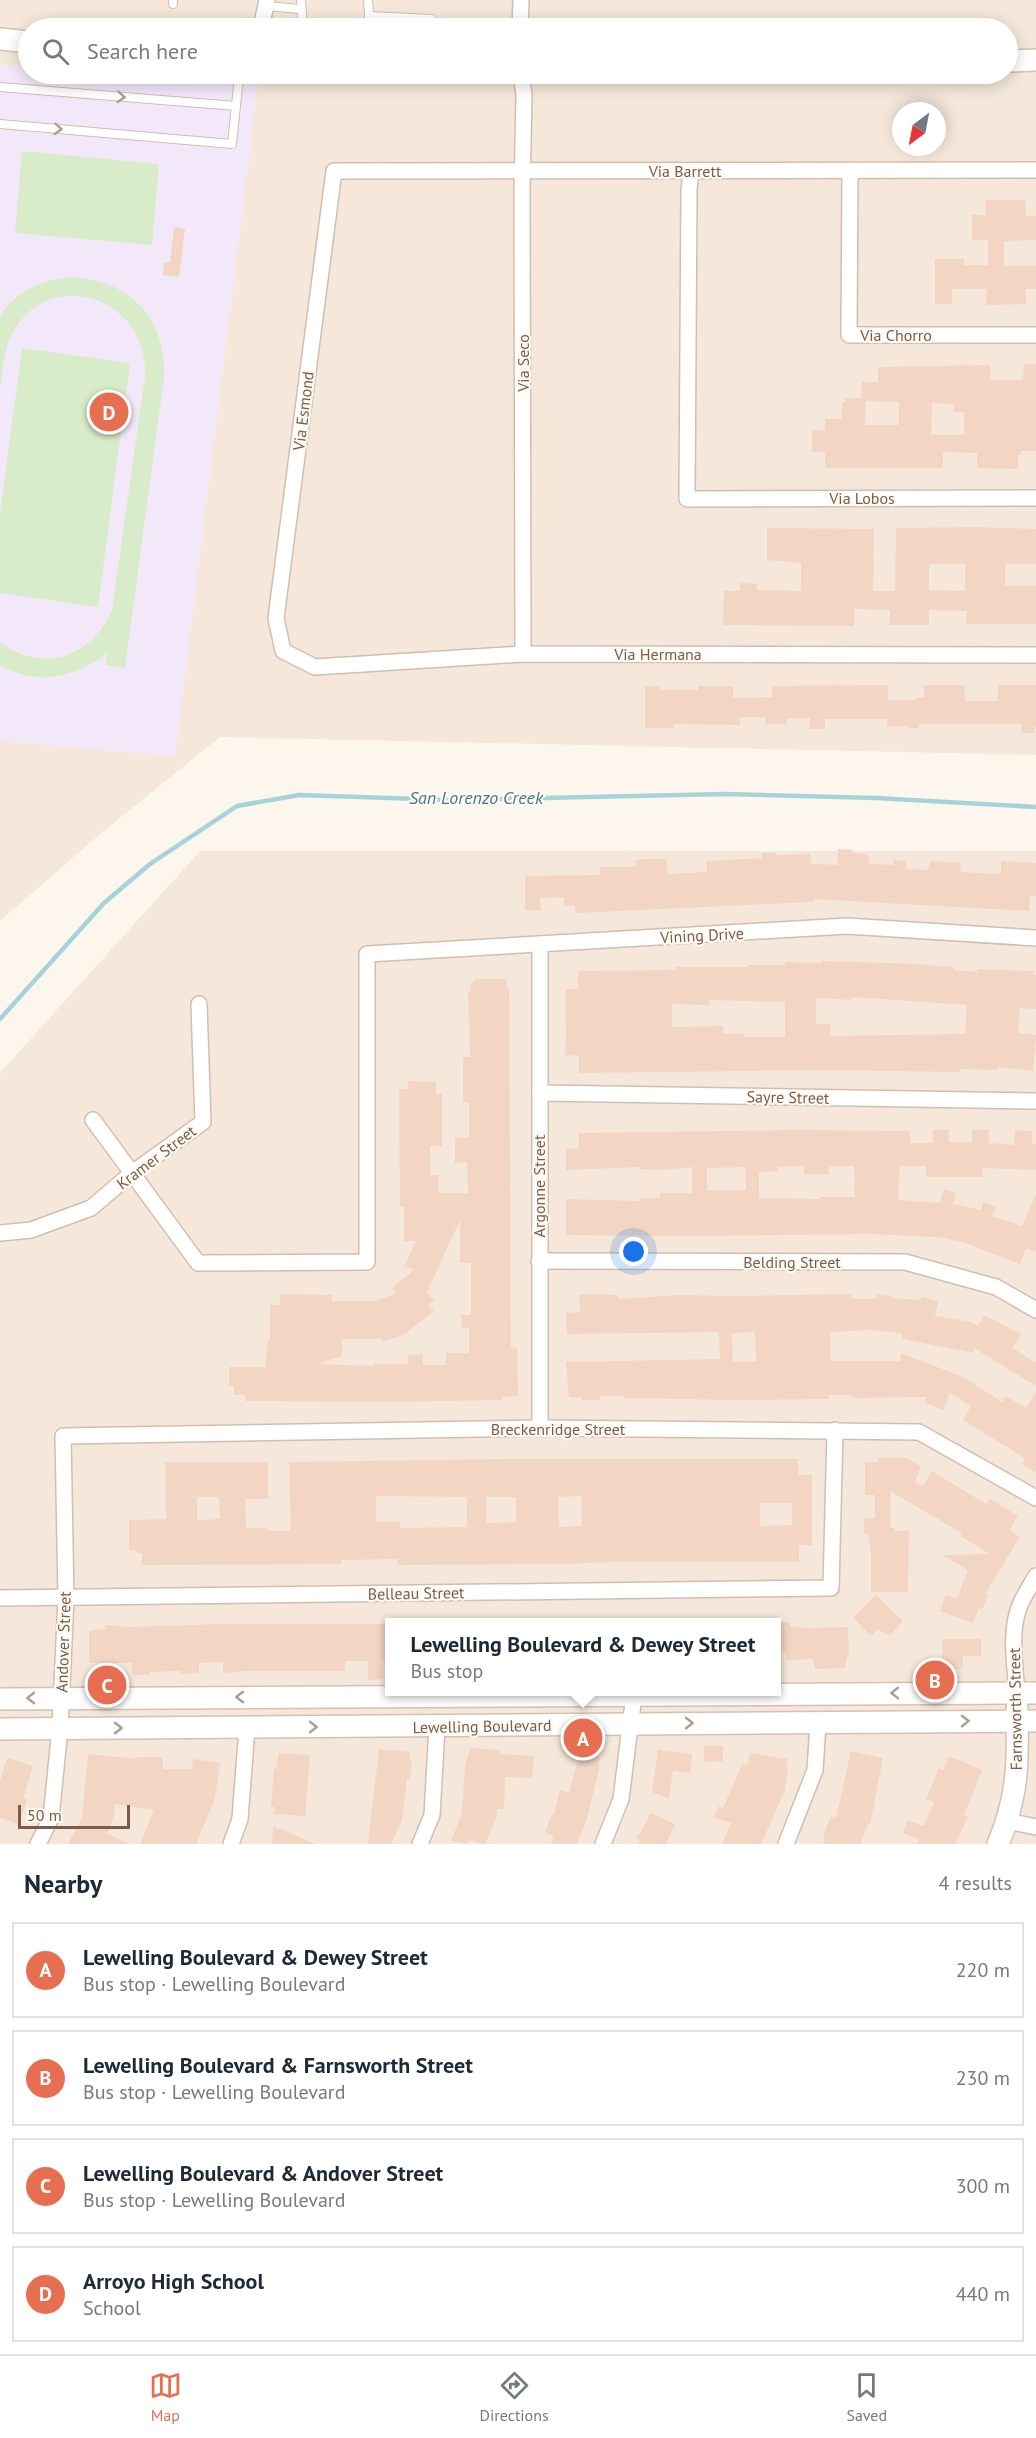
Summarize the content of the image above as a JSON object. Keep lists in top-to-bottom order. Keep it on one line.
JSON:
{"streets":{"main road":["Farnsworth Street","Lewelling Boulevard"],"street":["Via Barrett","Via Chorro","Via Seco","Via Esmond","Via Lobos","Via Hermana","Vining Drive","Sayre Street","Kramer Street","Argonne Street","Belding Street","Breckenridge Street","Belleau Street","Andover Street"]},"crossings":[["Via Barrett","Via Chorro"],["Via Barrett","Via Seco"],["Via Barrett","Via Esmond"],["Via Barrett","Via Lobos"],["Via Seco","Via Hermana"],["Via Esmond","Via Hermana"],["Vining Drive","Kramer Street"],["Vining Drive","Argonne Street"],["Sayre Street","Argonne Street"],["Argonne Street","Belding Street"],["Argonne Street","Breckenridge Street"],["Breckenridge Street","Belleau Street"],["Breckenridge Street","Andover Street"],["Belleau Street","Andover Street"],["Andover Street","Lewelling Boulevard"],["Farnsworth Street","Lewelling Boulevard"]],"water":["San Lorenzo Creek"],"scale_bar":"50 m","north":"bottom left","page":{"search":"Search here","pins":["D","B","C","A"],"popup":["Lewelling Boulevard & Dewey Street","Bus stop"],"scale":"50 m","heading":["Nearby","4 results"],"list":[{"mark":"A","name":"Lewelling Boulevard & Dewey Street","note":"Bus stop · Lewelling Boulevard","value":"220 m"},{"mark":"B","name":"Lewelling Boulevard & Farnsworth Street","note":"Bus stop · Lewelling Boulevard","value":"230 m"},{"mark":"C","name":"Lewelling Boulevard & Andover Street","note":"Bus stop · Lewelling Boulevard","value":"300 m"},{"mark":"D","name":"Arroyo High School","note":"School","value":"440 m"}],"nav":["Map","Directions","Saved"]}}
